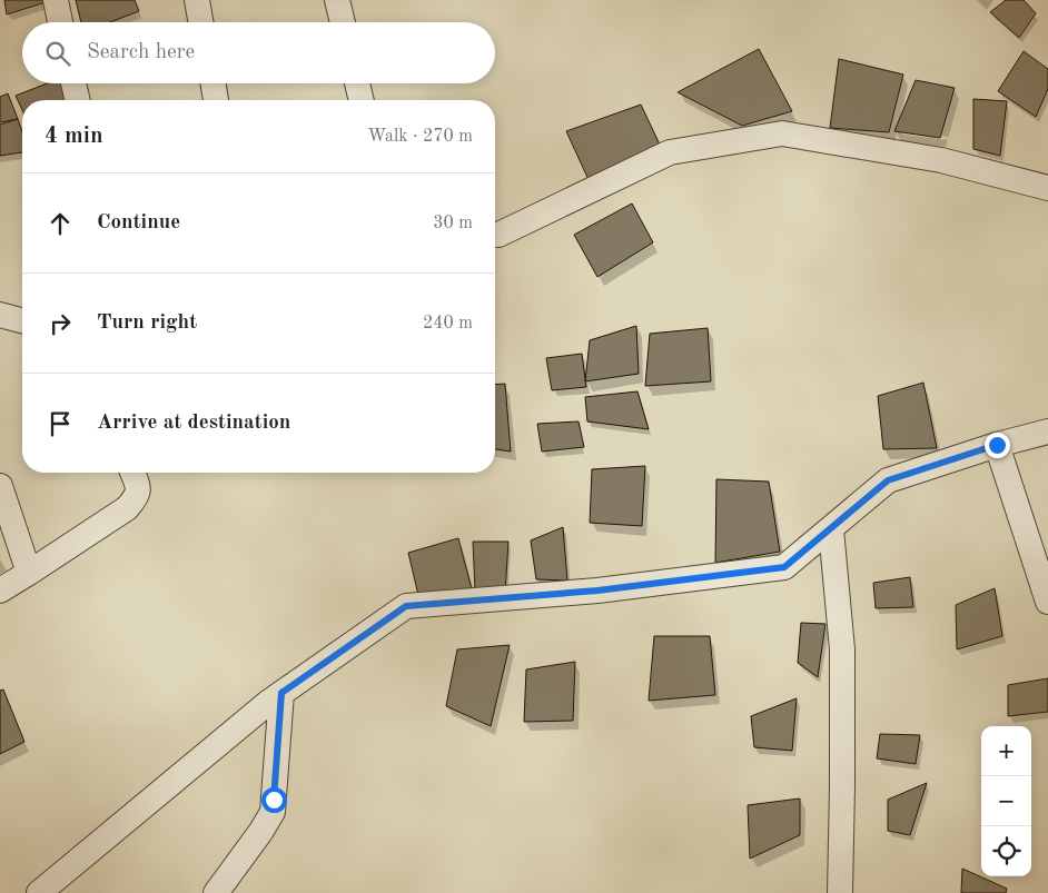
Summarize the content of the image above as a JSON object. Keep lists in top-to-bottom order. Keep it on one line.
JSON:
{"page":{"search":"Search here","heading":["4 min","Walk · 270 m"],"list":[["Continue","30 m"],["Turn right","240 m"],"Arrive at destination"],"map_buttons":["+","−"]}}
